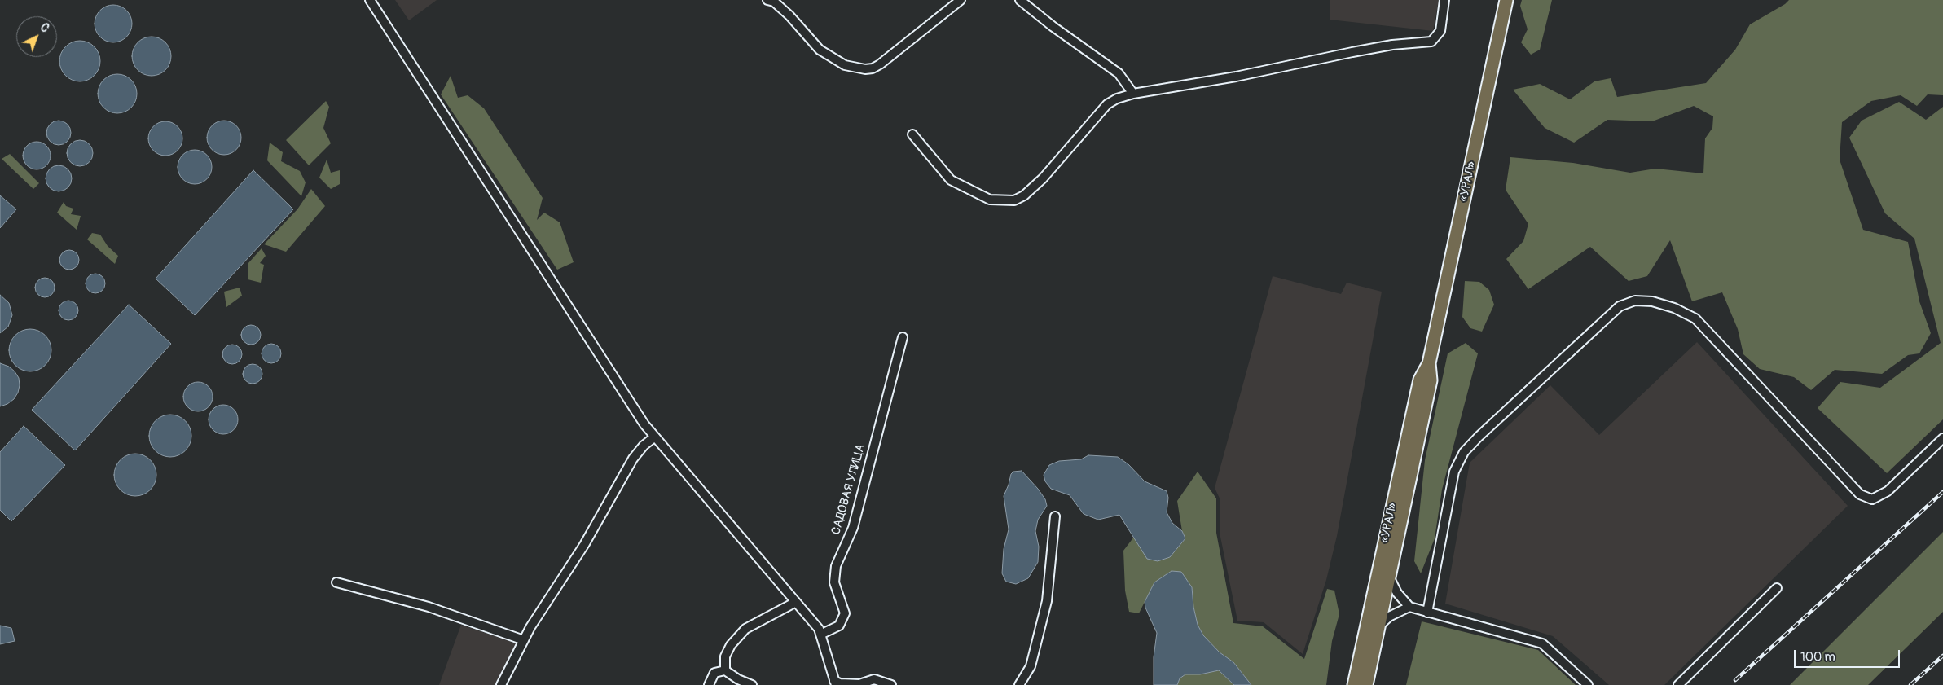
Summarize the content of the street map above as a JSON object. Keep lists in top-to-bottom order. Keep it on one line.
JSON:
{"streets":{"highway":["«УРАЛ»"],"street":["САДОВАЯ УЛИЦА"]},"scale_bar":"100 m","north":"top right"}
